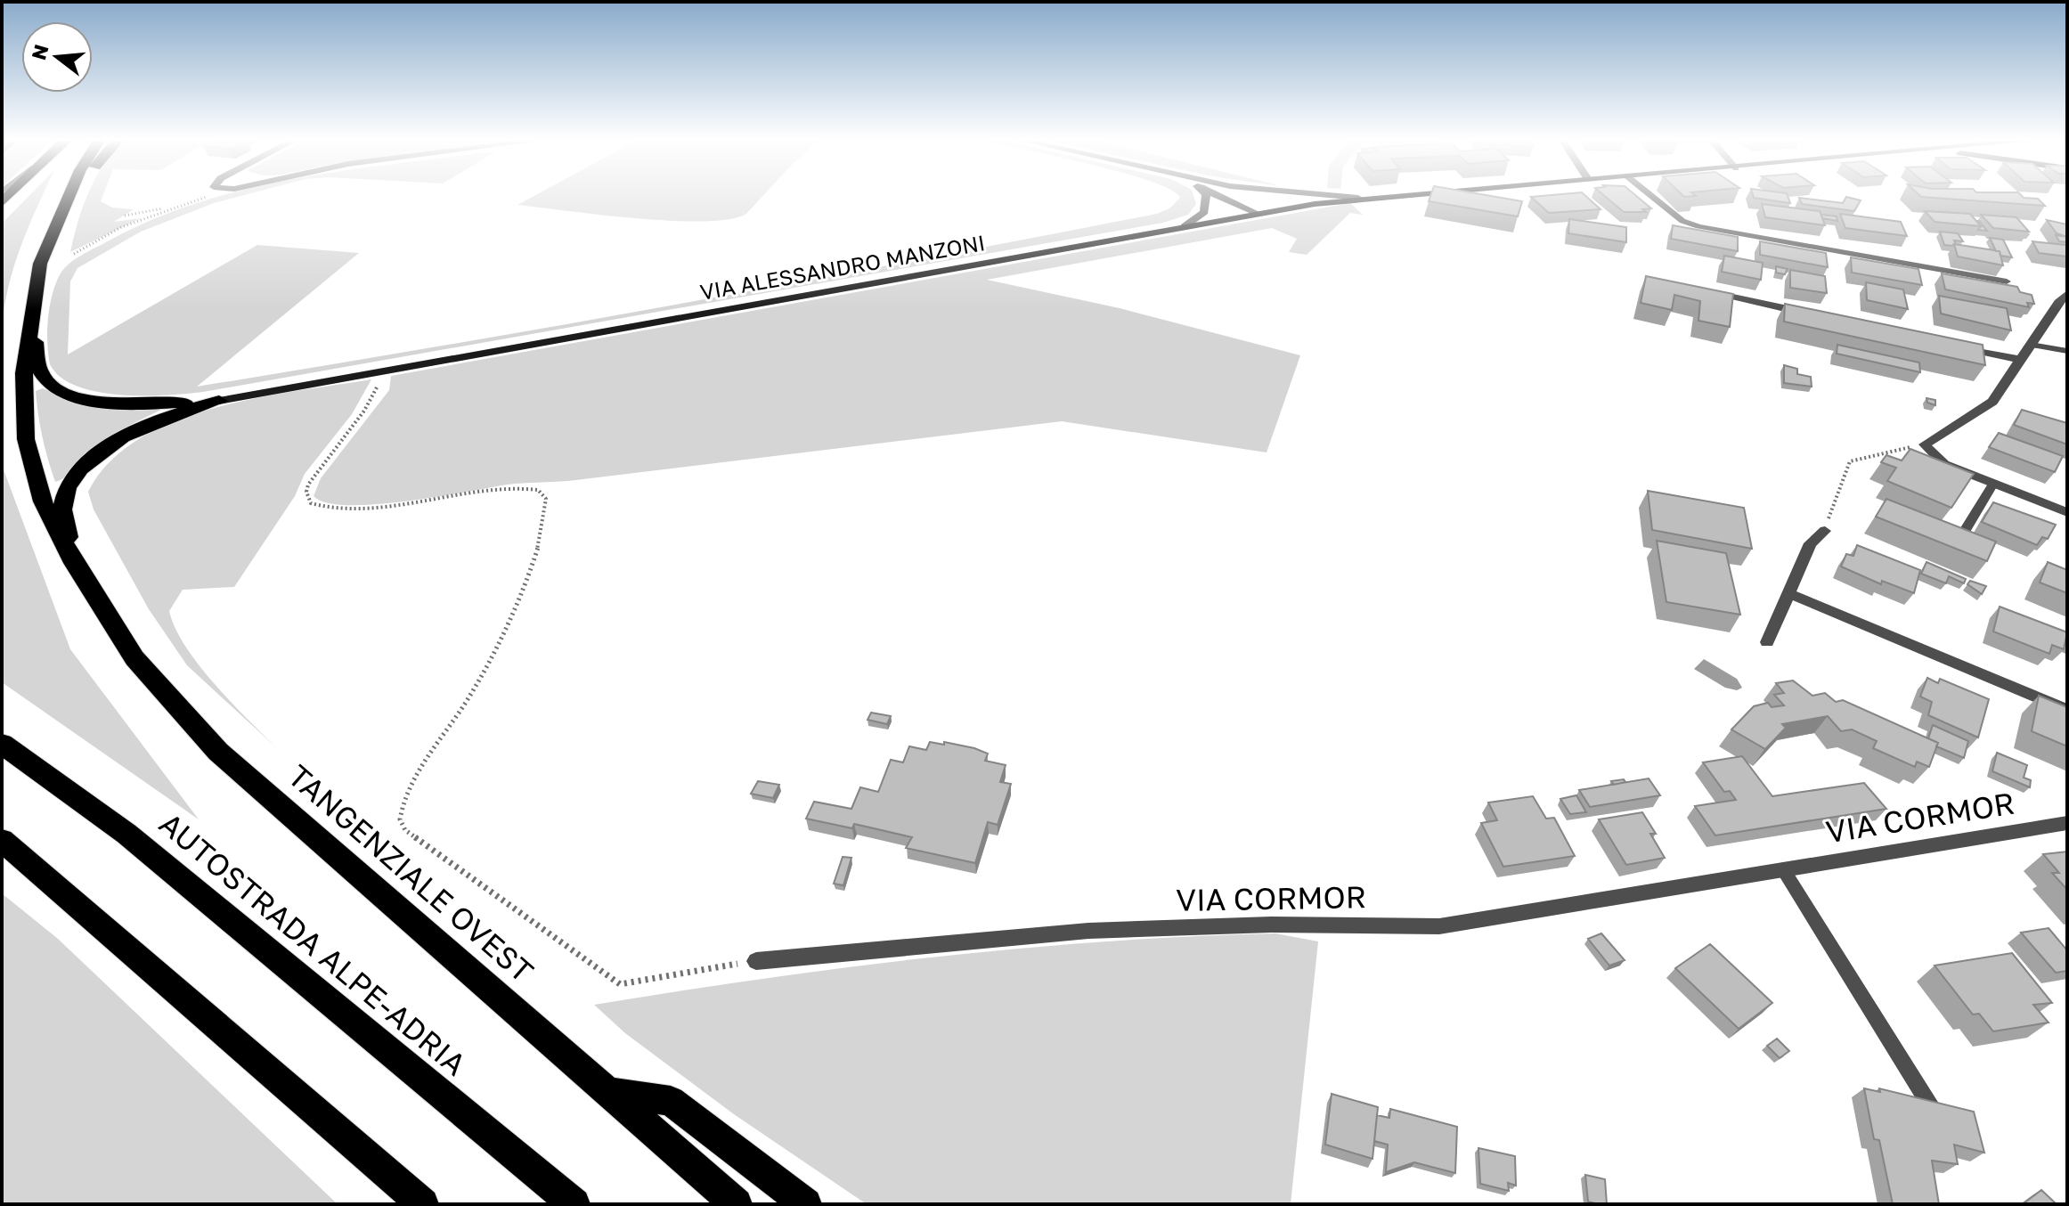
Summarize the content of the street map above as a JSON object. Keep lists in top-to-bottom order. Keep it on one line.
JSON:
{"streets":{"highway":["TANGENZIALE OVEST","AUTOSTRADA ALPE-ADRIA"],"street":["VIA ALESSANDRO MANZONI","VIA CORMOR"]},"north":"left"}
